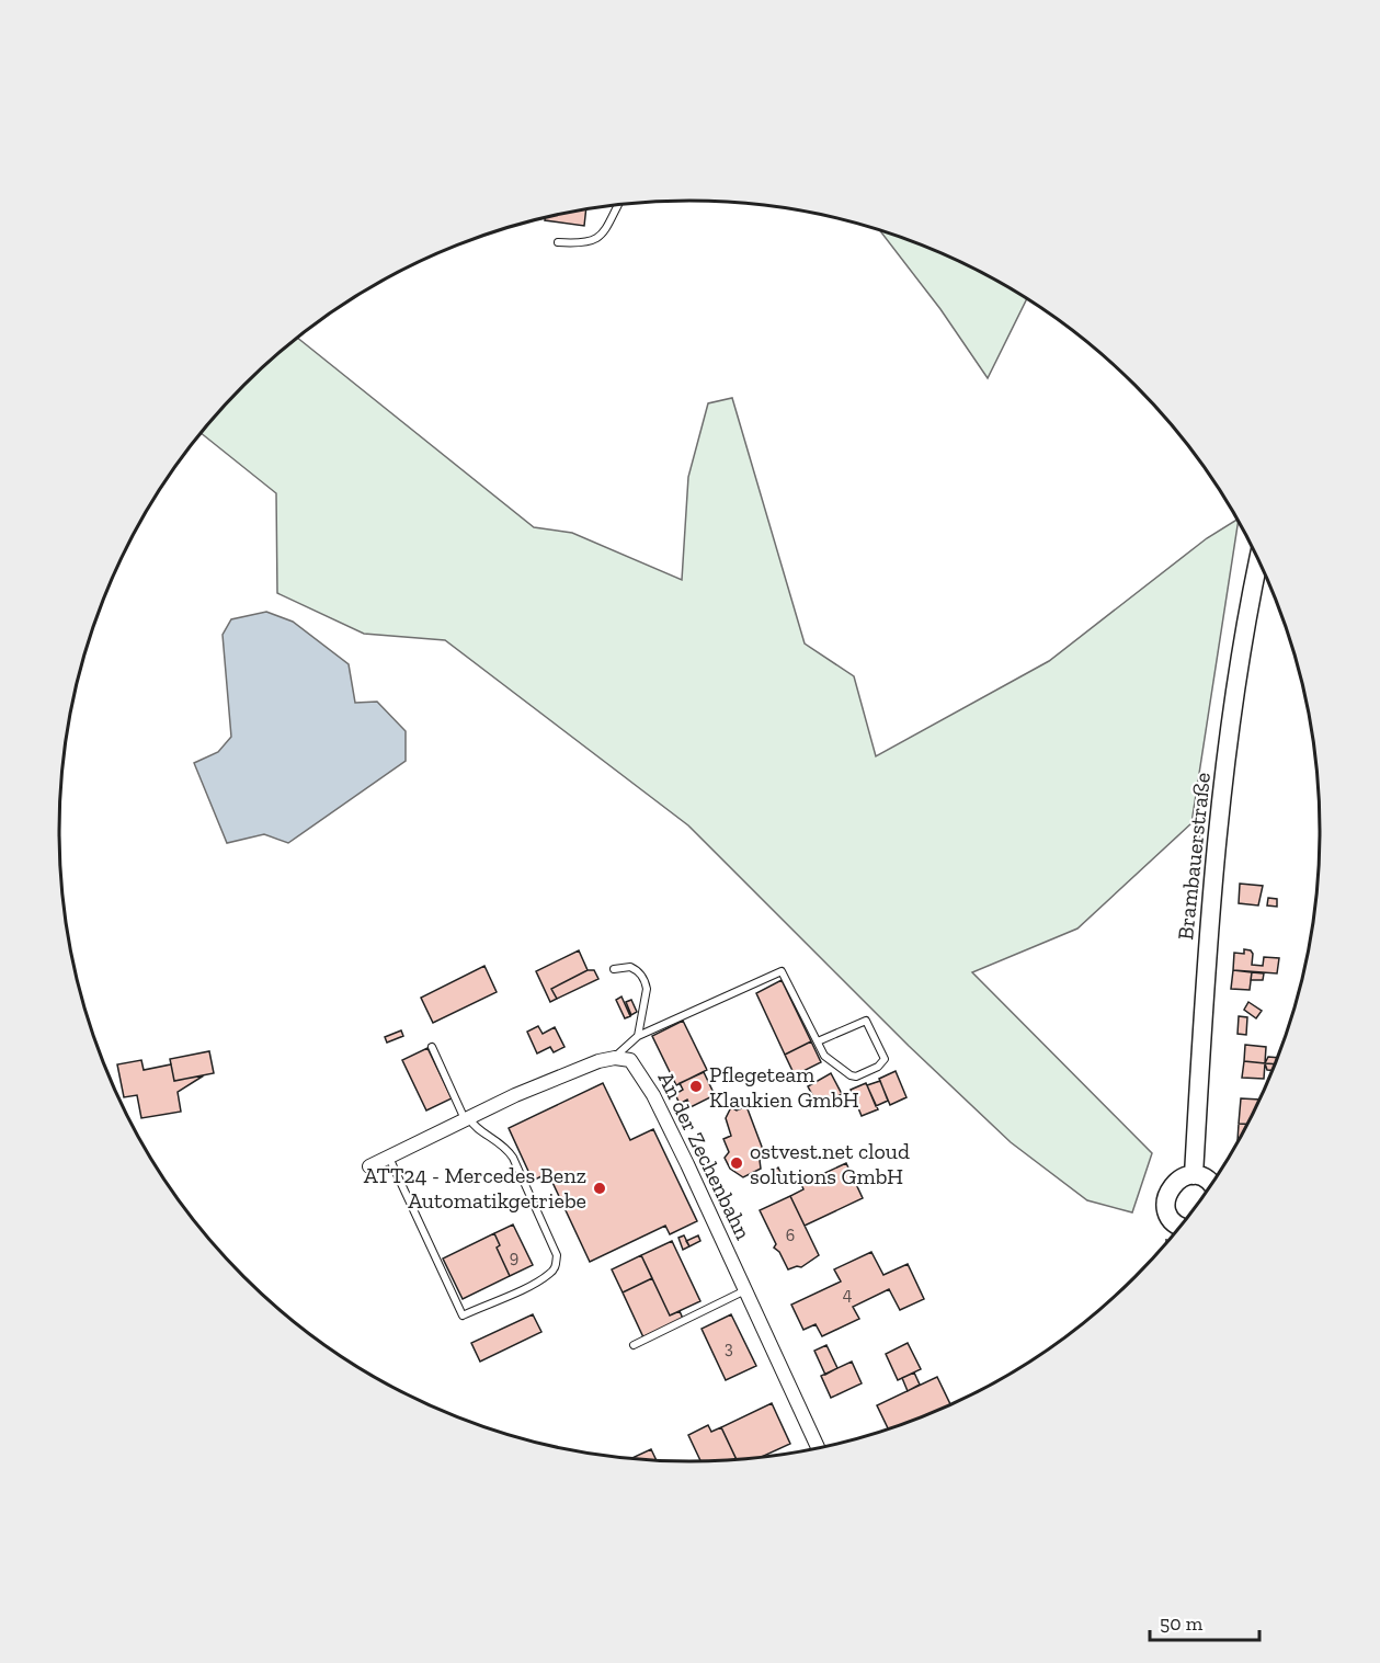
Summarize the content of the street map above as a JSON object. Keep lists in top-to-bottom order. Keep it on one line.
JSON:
{"streets":{"main road":["Brambauerstraße"],"street":["An der Zechenbahn"]},"places":["Pflegeteam Klaukien GmbH","ostvest.net cloud solutions GmbH","ATT24 - Mercedes Benz Automatikgetriebe"],"house_numbers":["6","9","4","3"],"scale_bar":"50 m"}
